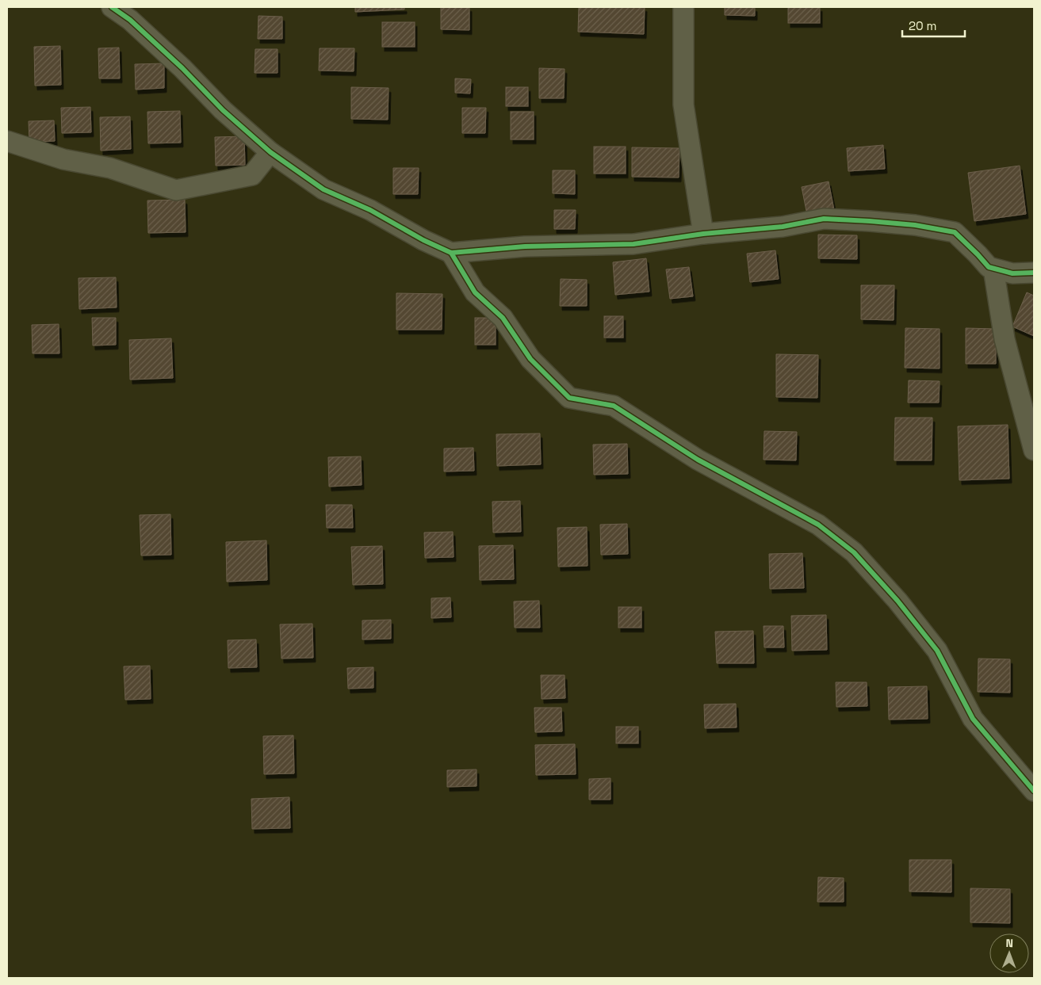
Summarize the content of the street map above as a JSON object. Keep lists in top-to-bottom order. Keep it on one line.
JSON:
{"scale_bar":"20 m","north":"top"}
